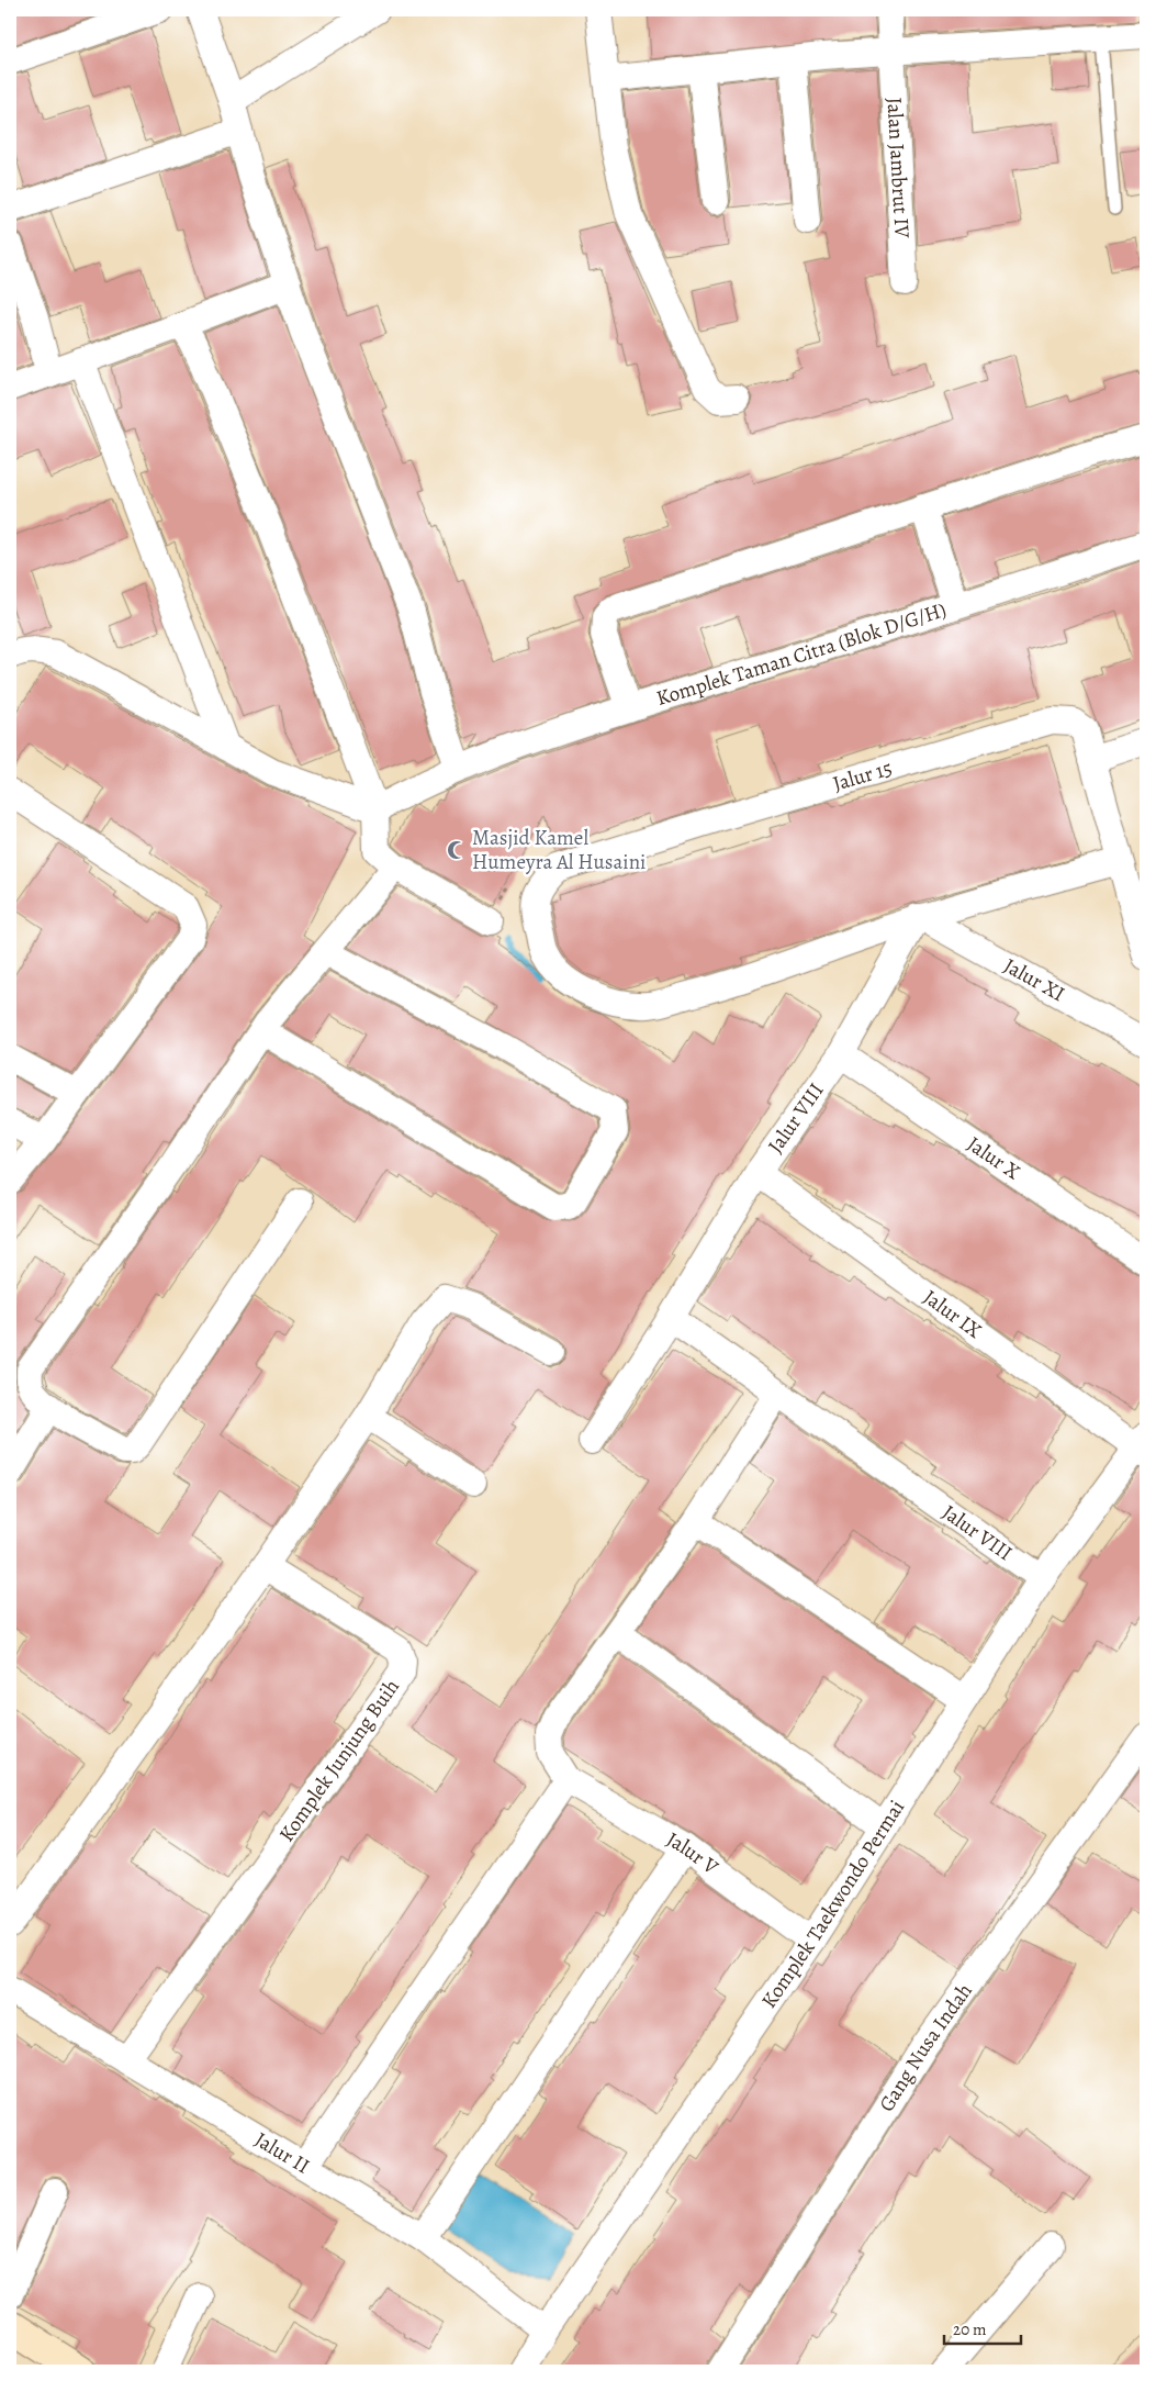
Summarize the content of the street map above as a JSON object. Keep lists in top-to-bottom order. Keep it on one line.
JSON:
{"streets":{"street":["Jalan Jambrut IV","Komplek Taman Citra (Blok D/G/H)","Jalur 15","Jalur XI","Jalur VIII","Jalur X","Jalur IX","Komplek Junjung Buih","Jalur V","Komplek Taekwondo Permai","Gang Nusa Indah","Jalur II"]},"crossings":[["Jalur 15","Jalur XI"],["Jalur 15","Jalur VIII"],["Jalur XI","Jalur VIII"],["Jalur VIII","Jalur X"],["Jalur VIII","Jalur IX"],["Jalur VIII","Komplek Taekwondo Permai"],["Jalur IX","Komplek Taekwondo Permai"],["Komplek Junjung Buih","Jalur II"],["Jalur V","Komplek Taekwondo Permai"],["Komplek Taekwondo Permai","Jalur II"]],"places":{"mosque":["Masjid Kamel Humeyra Al Husaini"]},"scale_bar":"20 m"}
